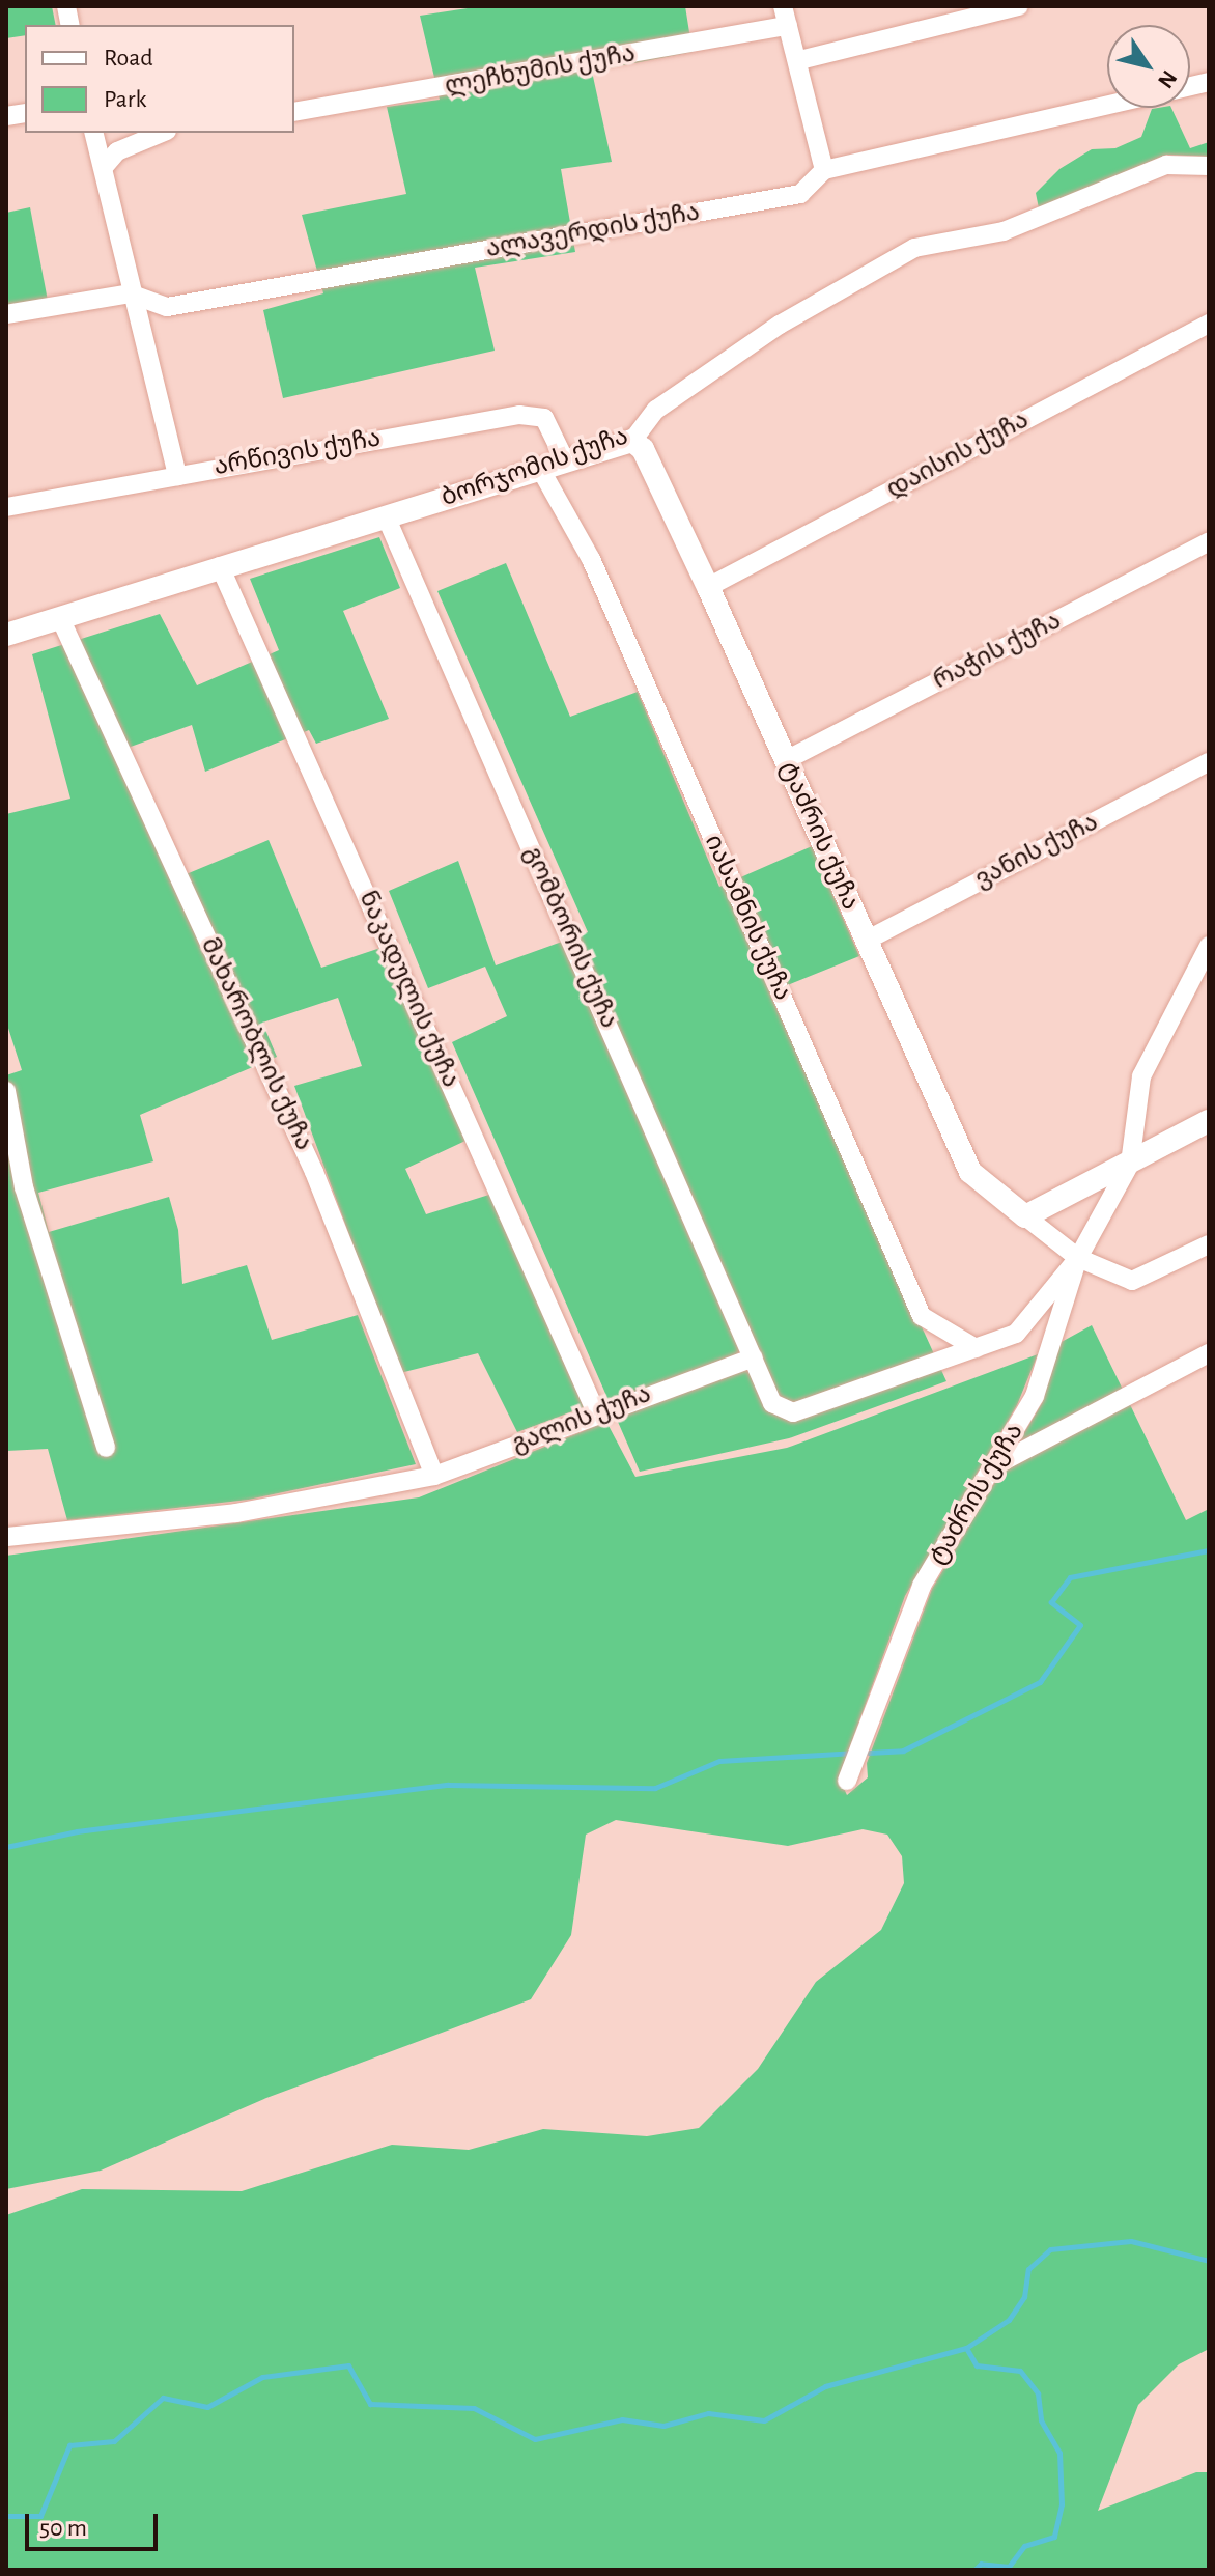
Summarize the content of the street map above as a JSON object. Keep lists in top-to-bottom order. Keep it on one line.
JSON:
{"streets":{"street":["ლეჩხუმის ქუჩა","ალავერდის ქუჩა","არწივის ქუჩა","დაისის ქუჩა","ბორჯომის ქუჩა","რაჭის ქუჩა","ტაძრის ქუჩა","ვანის ქუჩა","იასამნის ქუჩა","გომბორის ქუჩა","ნაკადულის ქუჩა","მახარობლის ქუჩა","გალის ქუჩა"]},"crossings":[["არწივის ქუჩა","ბორჯომის ქუჩა"],["დაისის ქუჩა","ტაძრის ქუჩა"],["ბორჯომის ქუჩა","ტაძრის ქუჩა"],["ბორჯომის ქუჩა","იასამნის ქუჩა"],["ბორჯომის ქუჩა","გომბორის ქუჩა"],["ბორჯომის ქუჩა","ნაკადულის ქუჩა"],["ბორჯომის ქუჩა","მახარობლის ქუჩა"],["რაჭის ქუჩა","ტაძრის ქუჩა"],["ტაძრის ქუჩა","ვანის ქუჩა"],["გომბორის ქუჩა","გალის ქუჩა"],["ნაკადულის ქუჩა","გალის ქუჩა"],["მახარობლის ქუჩა","გალის ქუჩა"]],"legend":["Road","Park"],"scale_bar":"50 m","north":"bottom right"}
